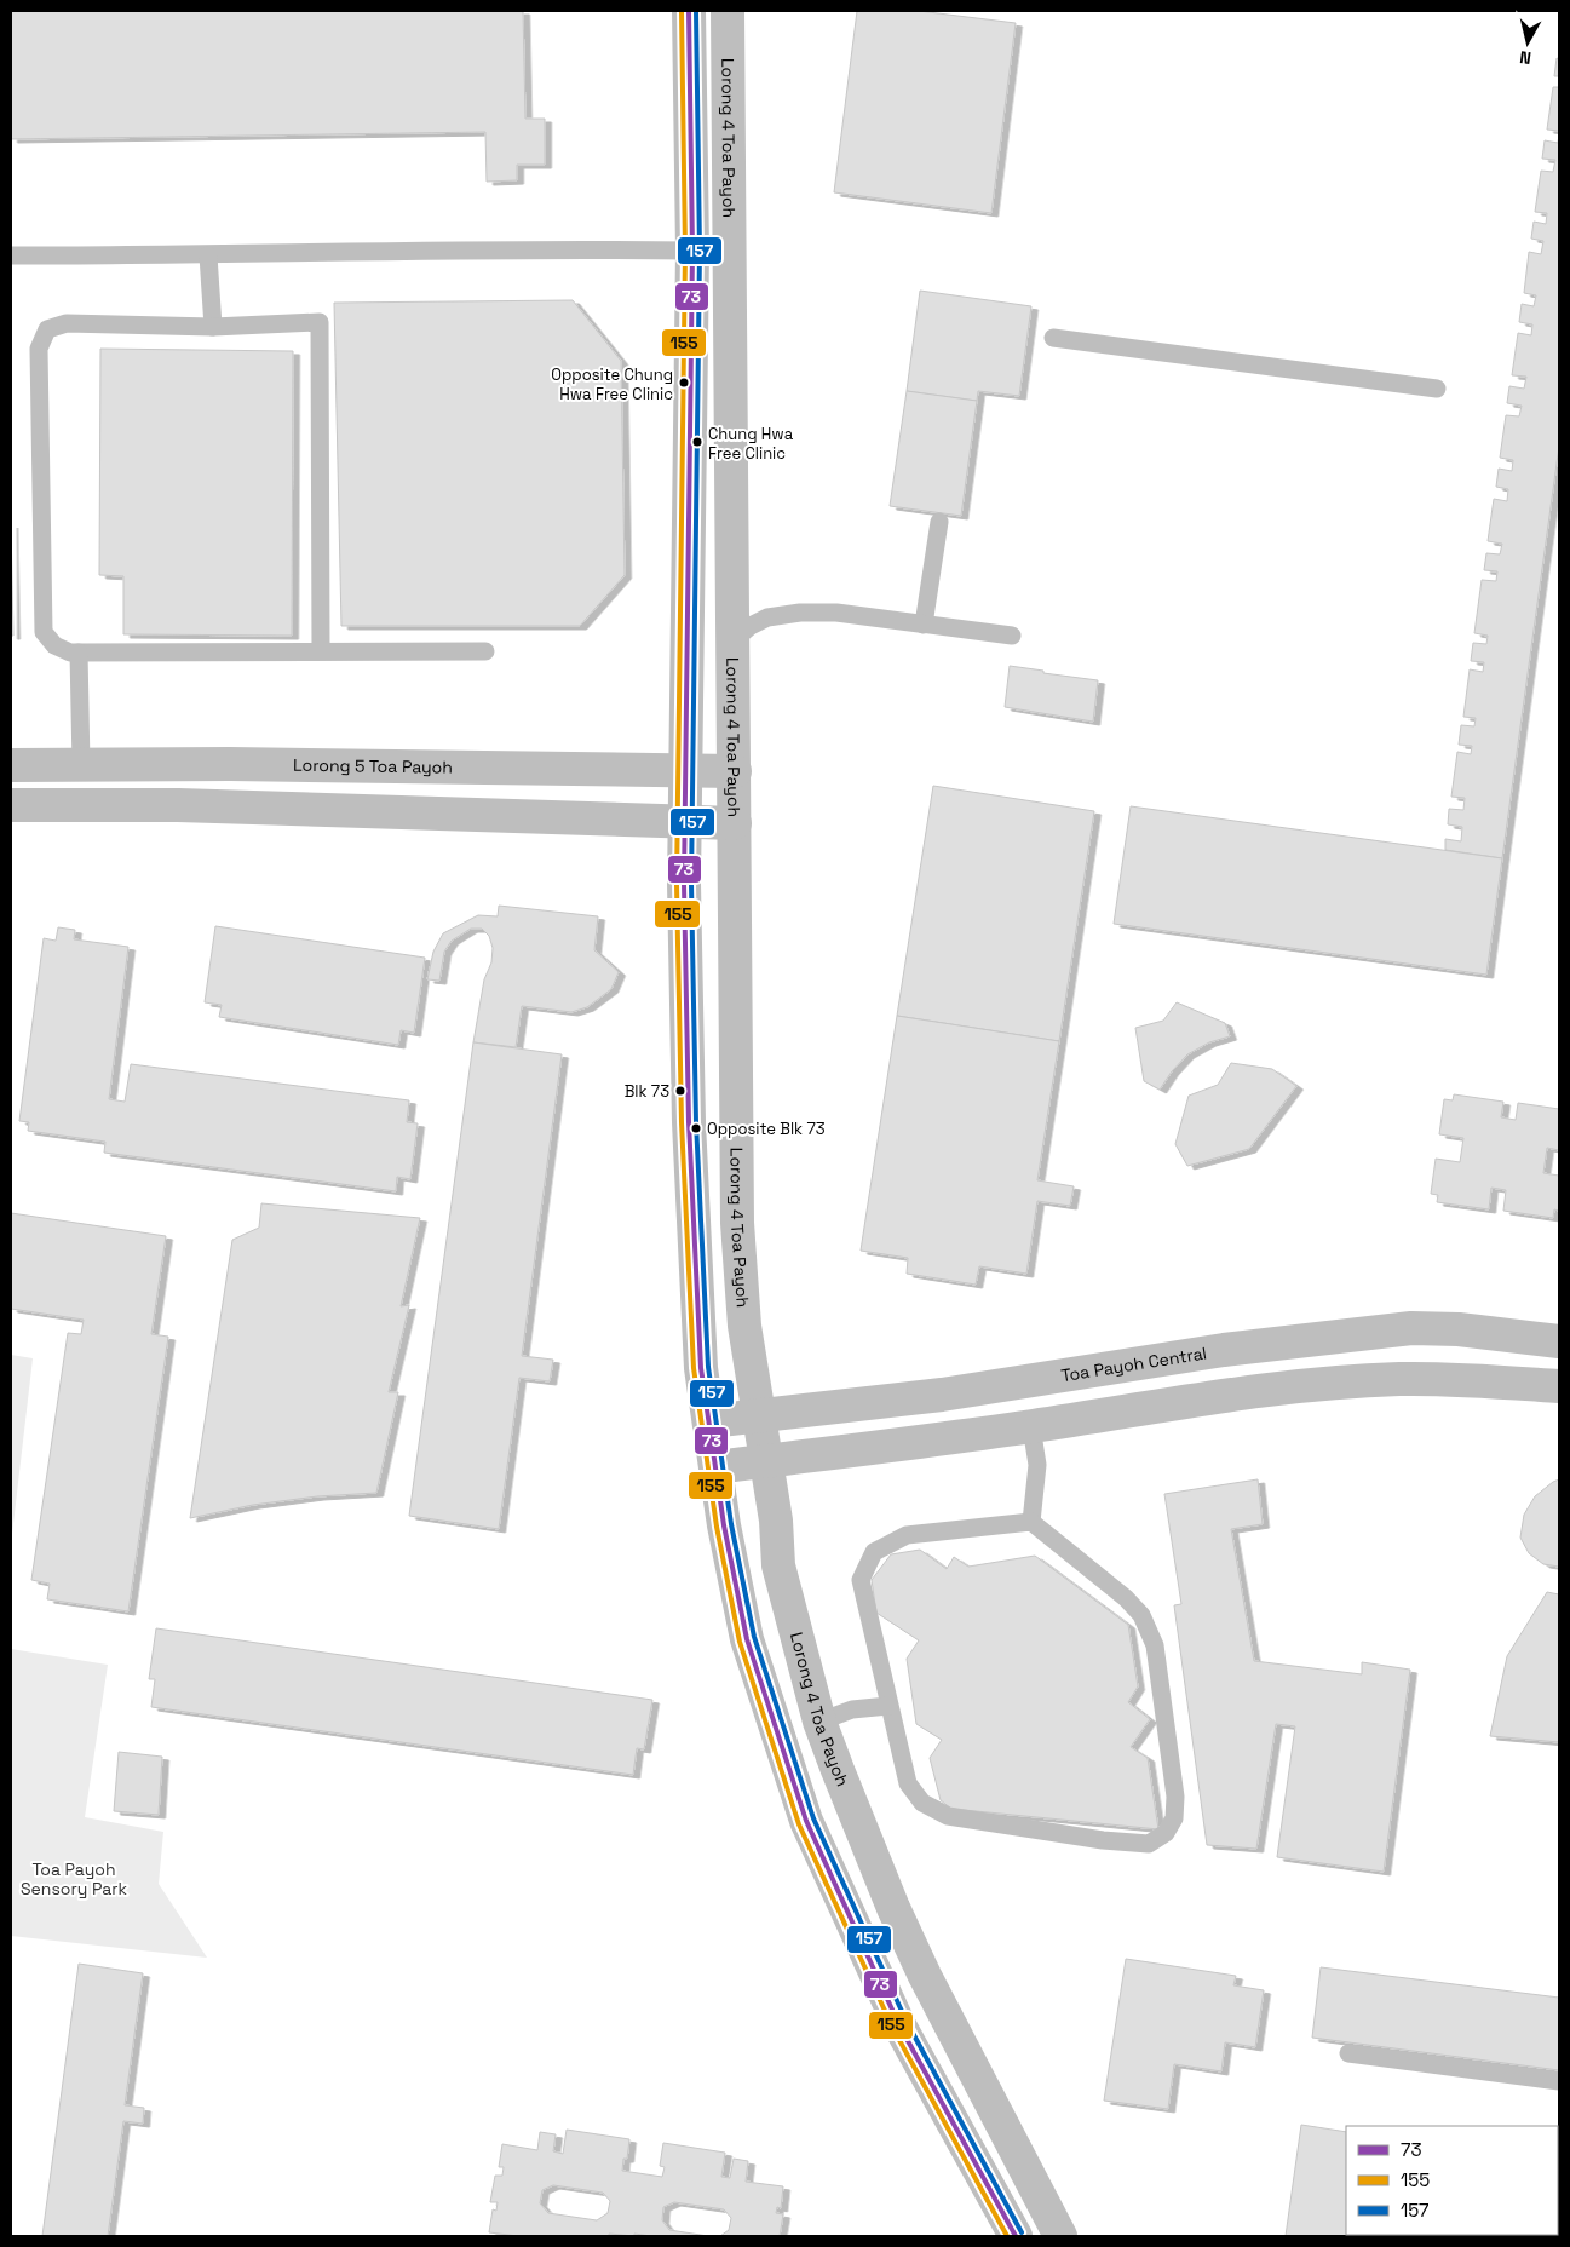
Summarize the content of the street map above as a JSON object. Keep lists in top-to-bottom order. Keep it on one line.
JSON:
{"streets":{"street":["Lorong 4 Toa Payoh","Lorong 5 Toa Payoh","Toa Payoh Central"]},"crossings":[["Lorong 4 Toa Payoh","Lorong 5 Toa Payoh"],["Lorong 4 Toa Payoh","Toa Payoh Central"]],"parks":["Toa Payoh Sensory Park"],"places":["Opposite Chung Hwa Free Clinic","Chung Hwa Free Clinic","Blk 73","Opposite Blk 73"],"lines":["transit line 73","transit line 155","transit line 157"],"legend":["73","155","157"],"north":"bottom"}
